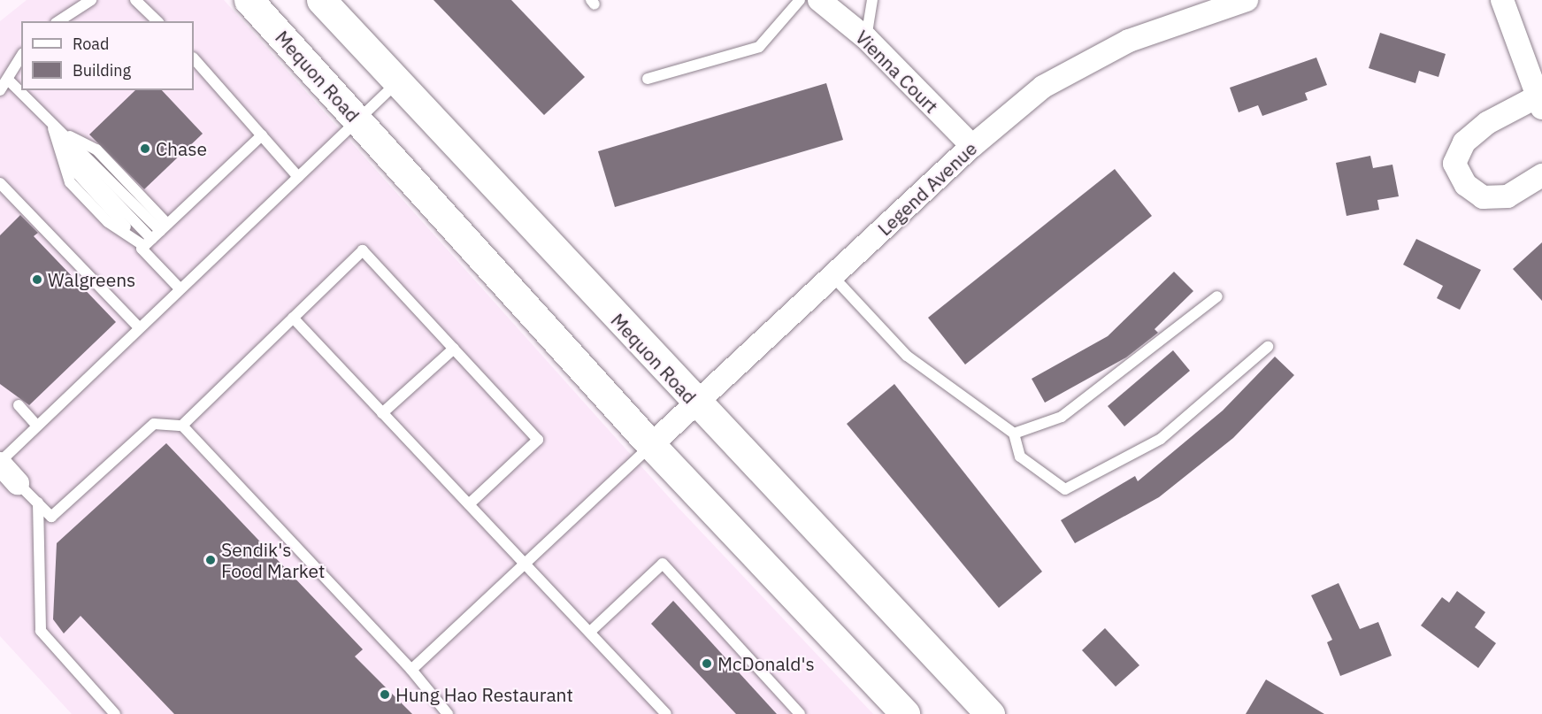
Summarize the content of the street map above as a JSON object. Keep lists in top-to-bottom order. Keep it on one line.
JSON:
{"streets":{"main road":["Mequon Road"],"street":["Vienna Court","Legend Avenue"]},"crossings":[["Vienna Court","Legend Avenue"],["Mequon Road","Legend Avenue"]],"places":["Chase","Walgreens","Sendik's Food Market","McDonald's","Hung Hao Restaurant"],"legend":["Road","Building"]}
